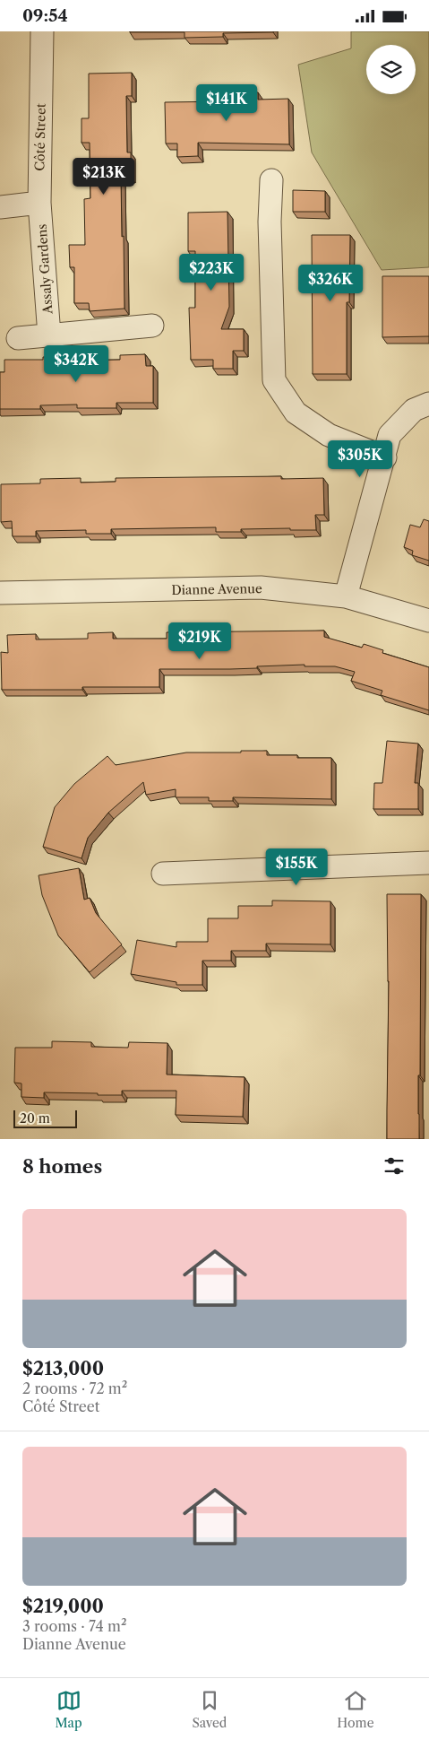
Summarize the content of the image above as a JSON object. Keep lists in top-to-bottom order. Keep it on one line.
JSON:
{"streets":{"street":["Côté Street","Assaly Gardens","Dianne Avenue"]},"crossings":[["Côté Street","Assaly Gardens"]],"scale_bar":"20 m","page":{"status":"09:54","price":["$141K","$213K","$223K","$326K","$342K","$305K","$219K","$155K"],"scale":"20 m","heading":"8 homes","list":[{"name":"$213,000","note":"2 rooms · 72 m² · Côté Street"},{"name":"$219,000","note":"3 rooms · 74 m² · Dianne Avenue"}],"tabs":["Map","Saved","Home"]}}
